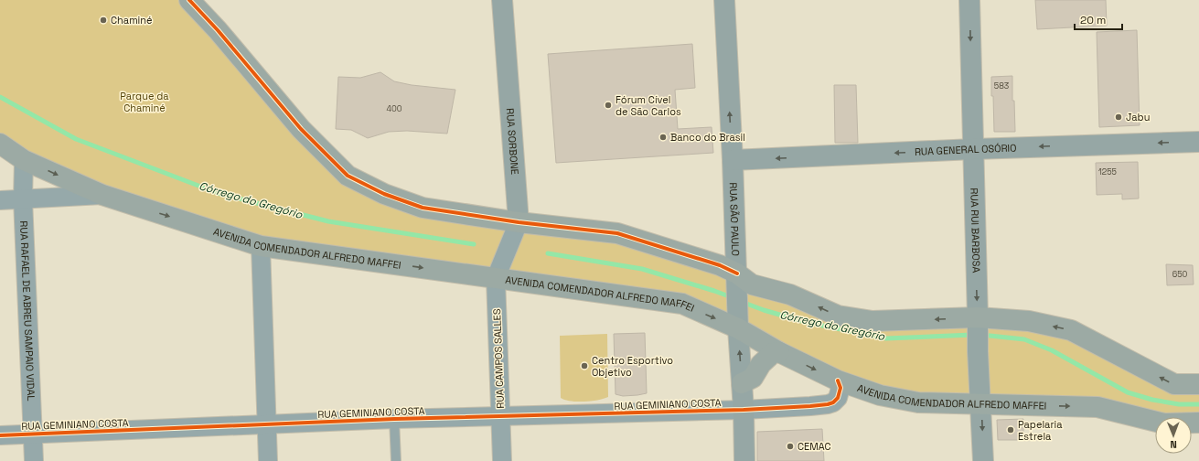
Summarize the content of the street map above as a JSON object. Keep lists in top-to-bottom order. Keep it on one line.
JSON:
{"streets":{"main road":["AVENIDA COMENDADOR ALFREDO MAFFEI"],"street":["RUA SORBONE","RUA GENERAL OSÓRIO","RUA SÃO PAULO","RUA RUI BARBOSA","RUA RAFAEL DE ABREU SAMPAIO VIDAL","RUA CAMPOS SALLES","RUA GEMINIANO COSTA"]},"crossings":[["RUA SORBONE","AVENIDA COMENDADOR ALFREDO MAFFEI"],["RUA SORBONE","RUA CAMPOS SALLES"],["RUA GENERAL OSÓRIO","RUA SÃO PAULO"],["RUA GENERAL OSÓRIO","RUA RUI BARBOSA"],["RUA SÃO PAULO","AVENIDA COMENDADOR ALFREDO MAFFEI"],["RUA SÃO PAULO","RUA GEMINIANO COSTA"],["RUA RUI BARBOSA","AVENIDA COMENDADOR ALFREDO MAFFEI"],["AVENIDA COMENDADOR ALFREDO MAFFEI","RUA RAFAEL DE ABREU SAMPAIO VIDAL"],["AVENIDA COMENDADOR ALFREDO MAFFEI","RUA CAMPOS SALLES"],["AVENIDA COMENDADOR ALFREDO MAFFEI","RUA GEMINIANO COSTA"],["RUA RAFAEL DE ABREU SAMPAIO VIDAL","RUA GEMINIANO COSTA"],["RUA CAMPOS SALLES","RUA GEMINIANO COSTA"]],"one_way":["RUA GENERAL OSÓRIO","RUA SÃO PAULO","RUA RUI BARBOSA"],"water":["Córrego do Gregório"],"parks":["Parque da Chaminé"],"places":["Chaminé","Fórum Cível de São Carlos","Jabu","Banco do Brasil","Centro Esportivo Objetivo","Papelaria Estrela","CEMAC"],"house_numbers":["583","400","1255","650"],"scale_bar":"20 m","north":"bottom"}
